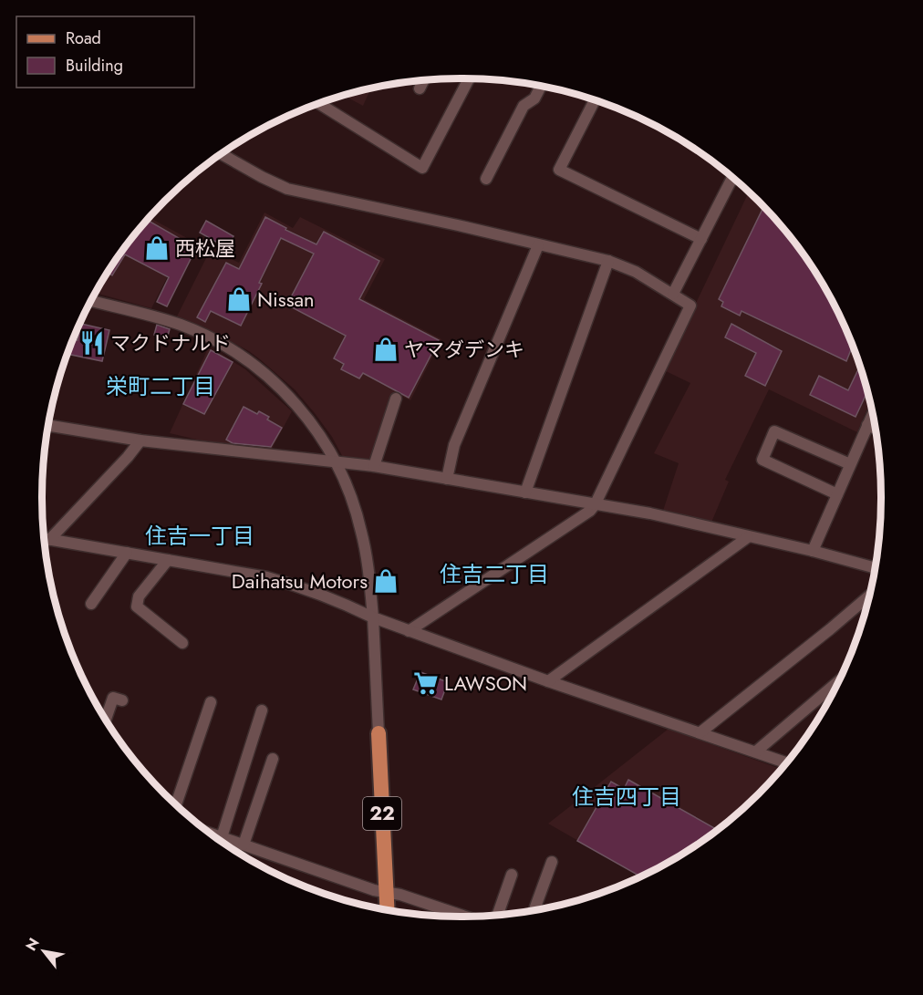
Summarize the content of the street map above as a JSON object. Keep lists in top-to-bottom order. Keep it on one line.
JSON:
{"streets":{"main road":["22"]},"districts":["栄町二丁目","住吉一丁目","住吉二丁目","住吉四丁目"],"places":{"shop":["西松屋","Nissan","ヤマダデンキ","Daihatsu Motors"],"restaurant":["マクドナルド"],"supermarket":["LAWSON"]},"legend":["Road","Building"],"north":"top left"}
